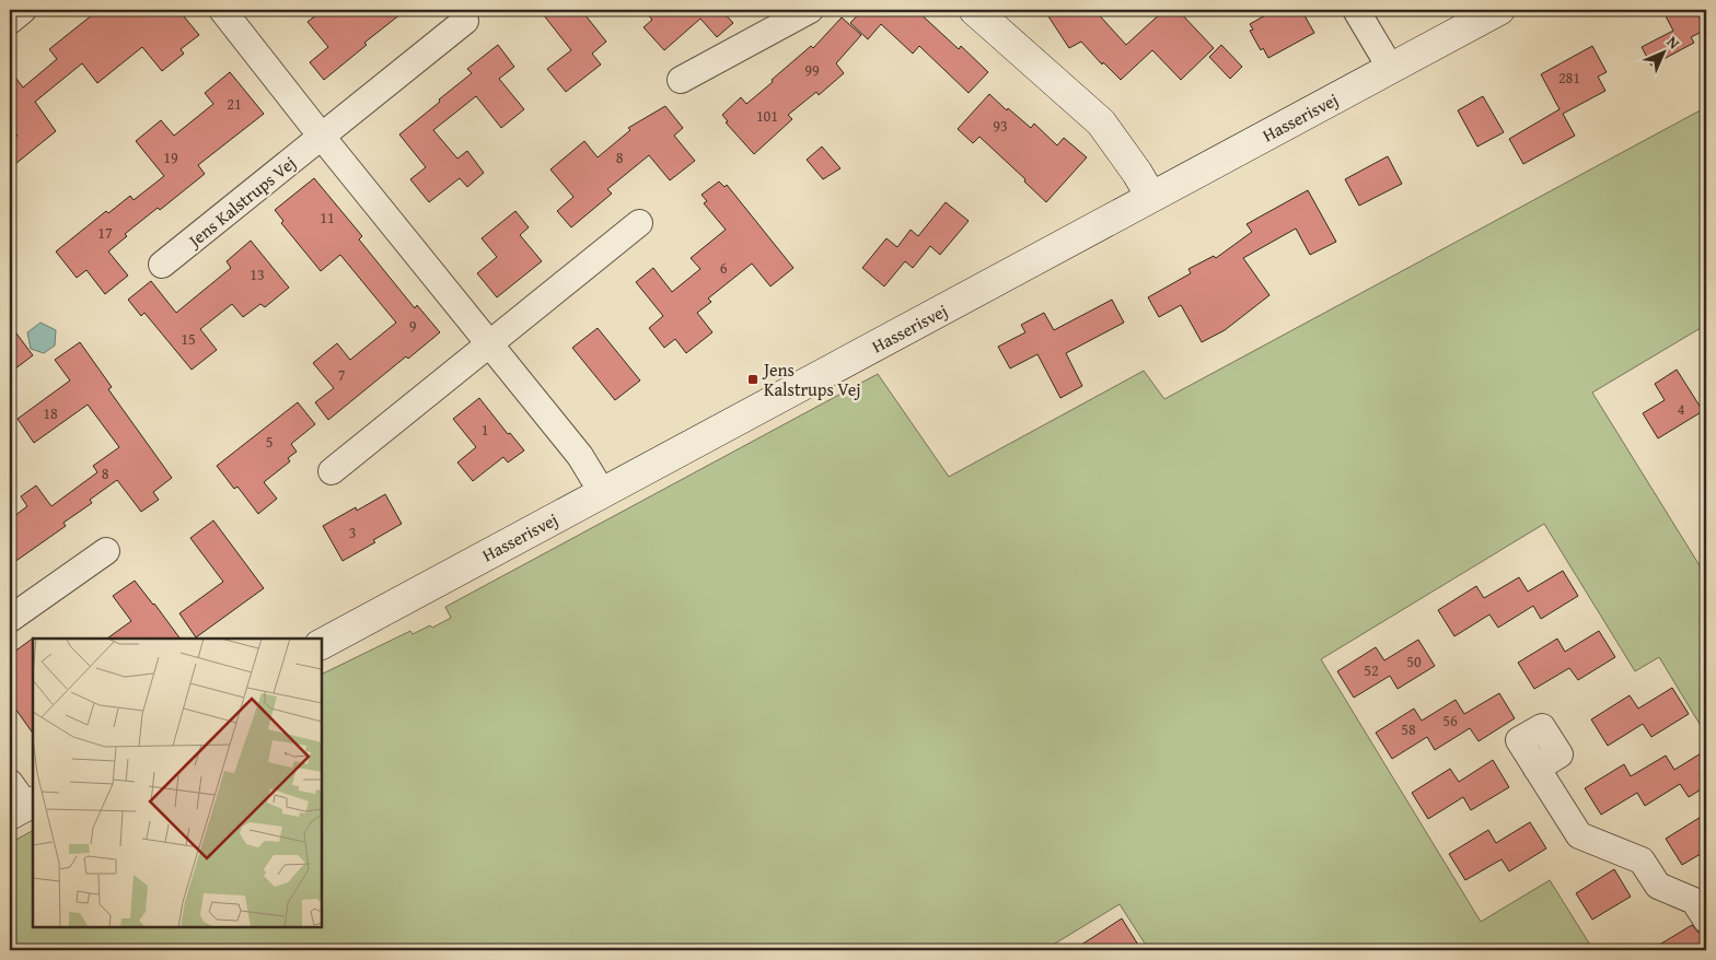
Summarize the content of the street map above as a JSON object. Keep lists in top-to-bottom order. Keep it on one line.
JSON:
{"streets":{"street":["Hasserisvej","Jens Kalstrups Vej"]},"places":{"transit":["Jens Kalstrups Vej"]},"house_numbers":["99","281","21","101","93","19","8","11","17","6","13","9","15","7","4","18","1","5","8","3","50","52","56","58"],"north":"top right"}
